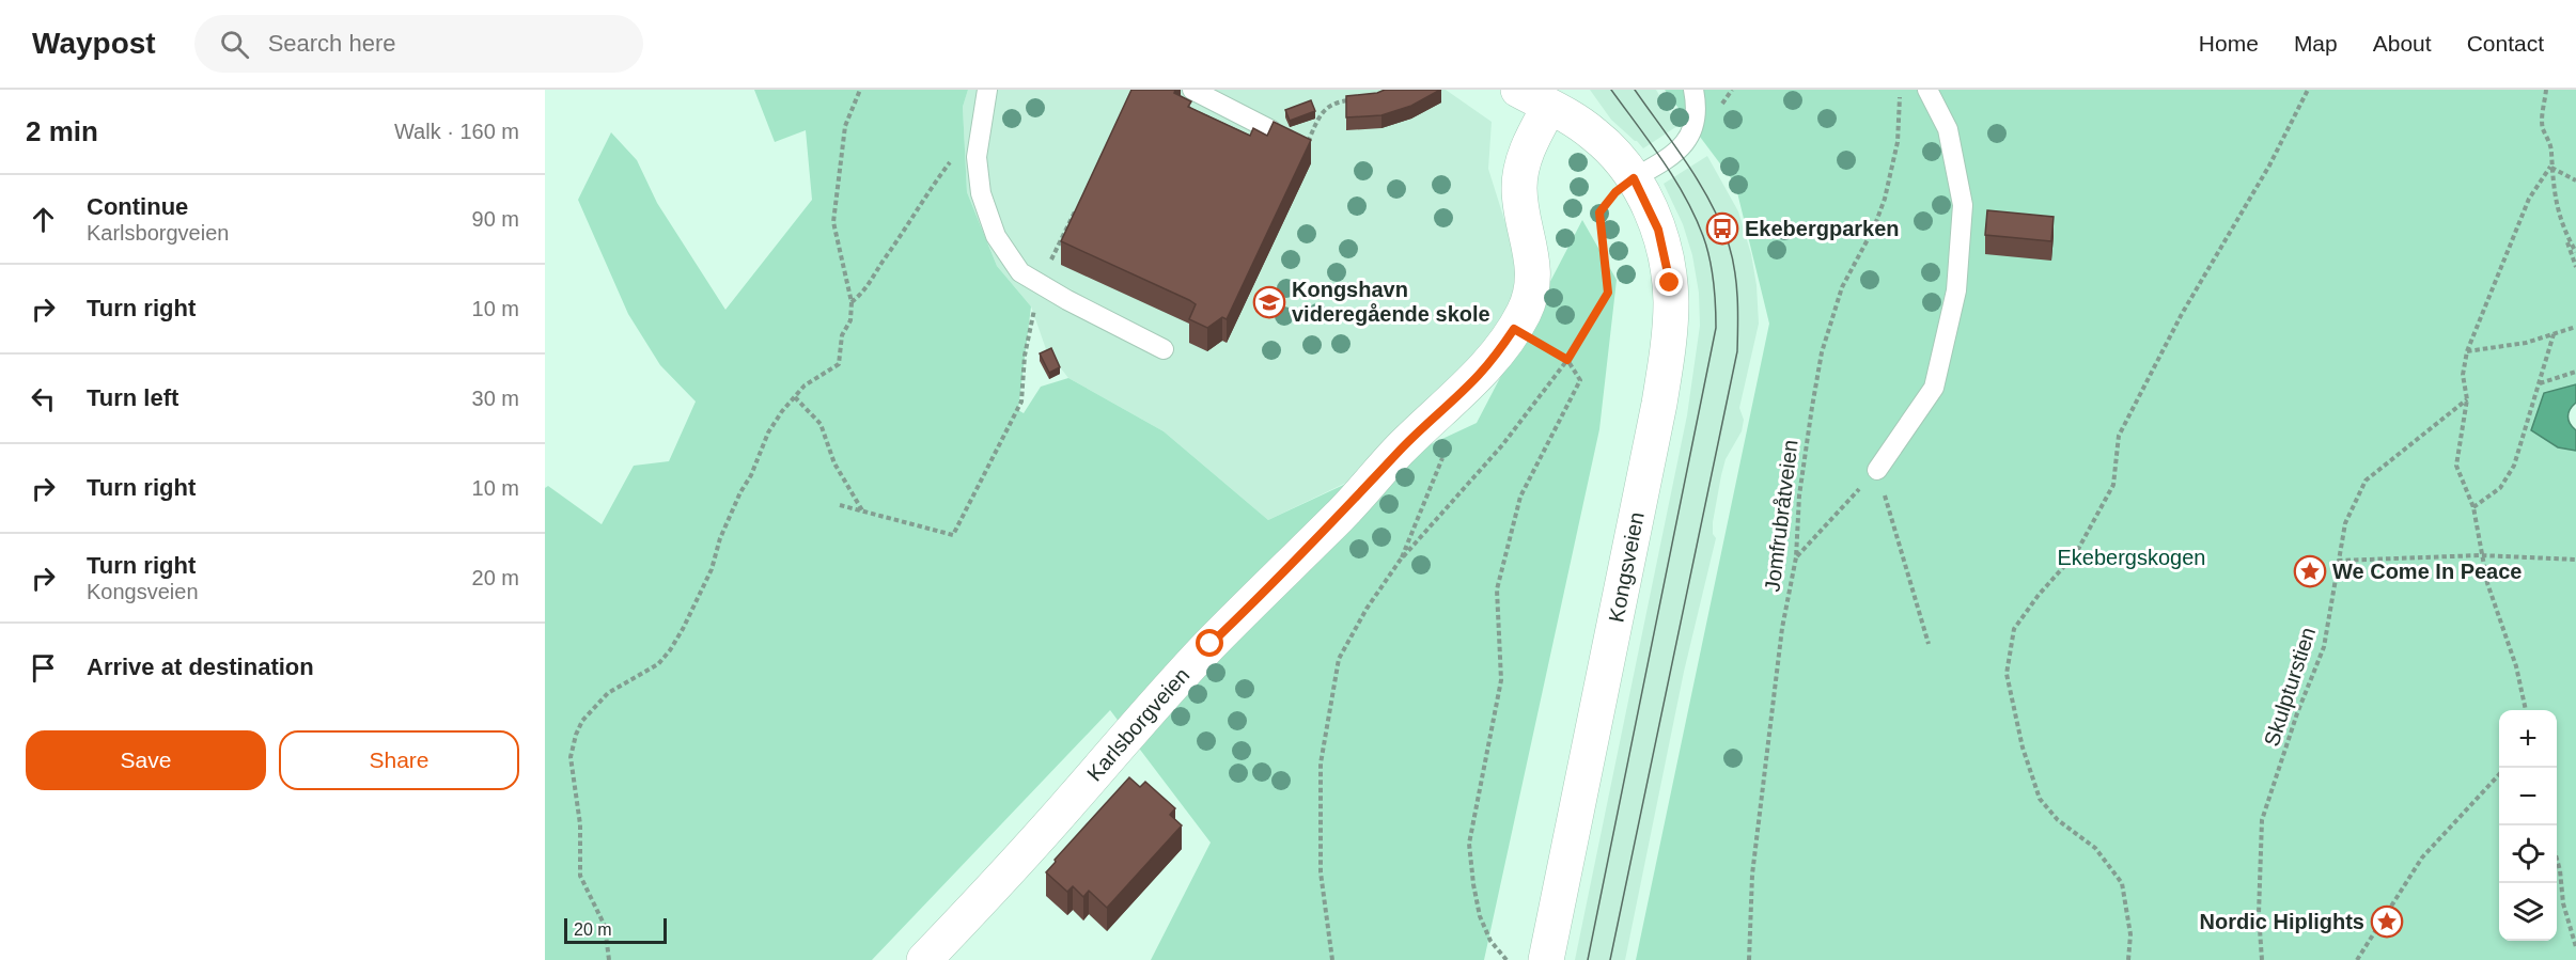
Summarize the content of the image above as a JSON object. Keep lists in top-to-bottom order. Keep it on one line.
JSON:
{"streets":{"street":["Kongsveien","Karlsborgveien"],"path":["Jomfrubråtveien","Skulpturstien"]},"crossings":[["Kongsveien","Karlsborgveien"]],"parks":["Ekebergskogen"],"places":{"bus stop":["Ekebergparken"],"school or university":["Kongshavn videregående skole"],"place":["We Come In Peace","Nordic Hiplights"]},"scale_bar":"20 m","page":{"header":"Waypost","search":"Search here","nav":["Home","Map","About","Contact"],"heading":["2 min","Walk · 160 m"],"list":[["Continue","Karlsborgveien","90 m"],["Turn right","10 m"],["Turn left","30 m"],["Turn right","10 m"],["Turn right","Kongsveien","20 m"],"Arrive at destination"],"map_buttons":["+","−"],"buttons":["Save","Share"],"scale":"20 m"}}
